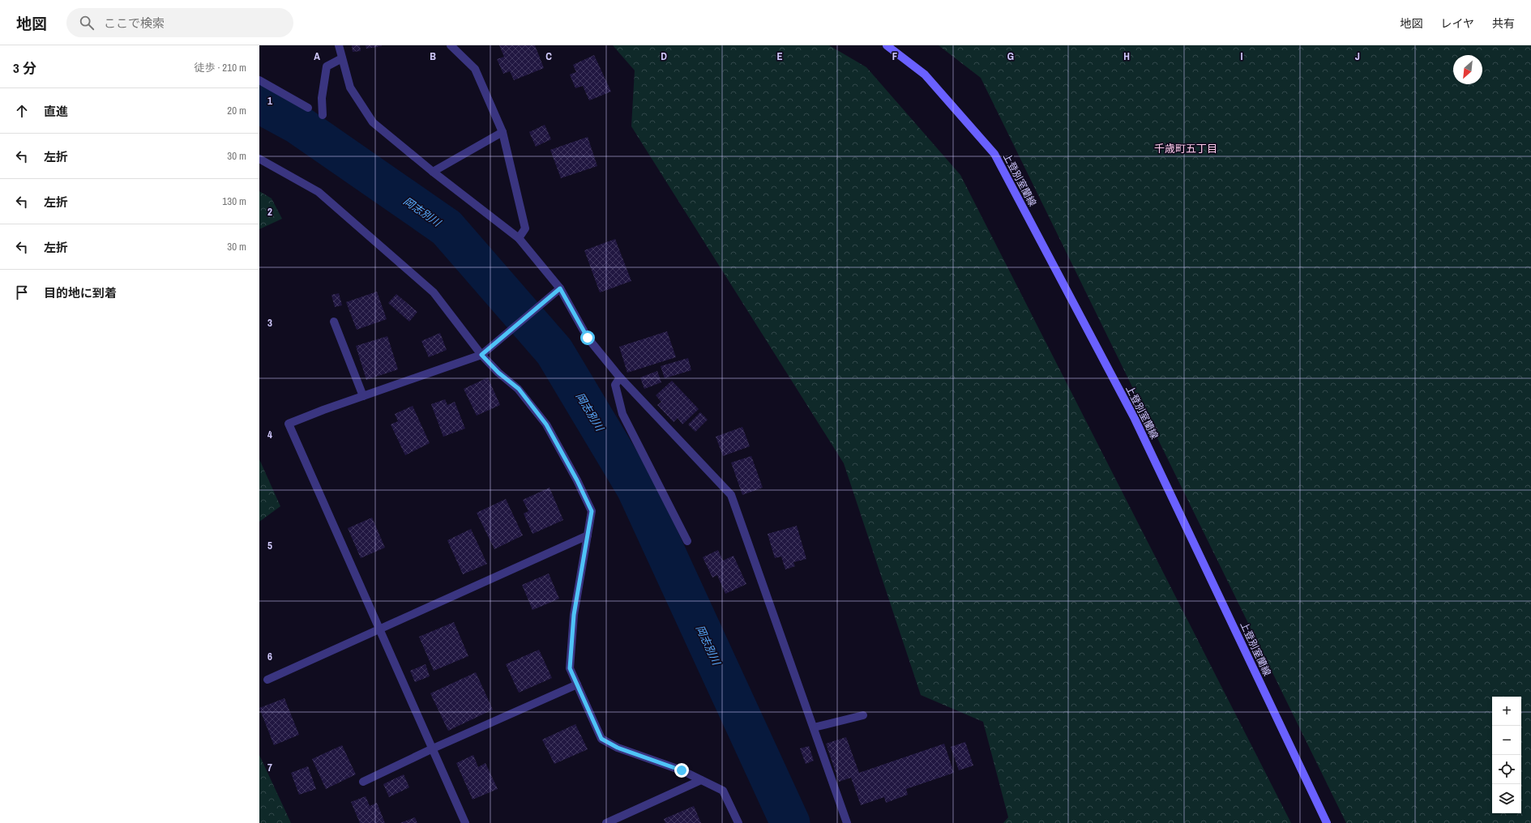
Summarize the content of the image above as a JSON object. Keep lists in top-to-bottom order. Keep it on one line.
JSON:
{"streets":{"main road":["上登別室蘭線"]},"districts":["千歳町五丁目"],"water":["岡志別川"],"north":"bottom left","page":{"header":"地図","search":"ここで検索","nav":["地図","レイヤ","共有"],"heading":["3 分","徒歩 · 210 m"],"list":[["直進","20 m"],["左折","30 m"],["左折","130 m"],["左折","30 m"],"目的地に到着"],"map_buttons":["+","−"]},"grid":{"columns":["A","B","C","D","E","F","G","H","I","J"],"rows":["1","2","3","4","5","6","7"]}}
